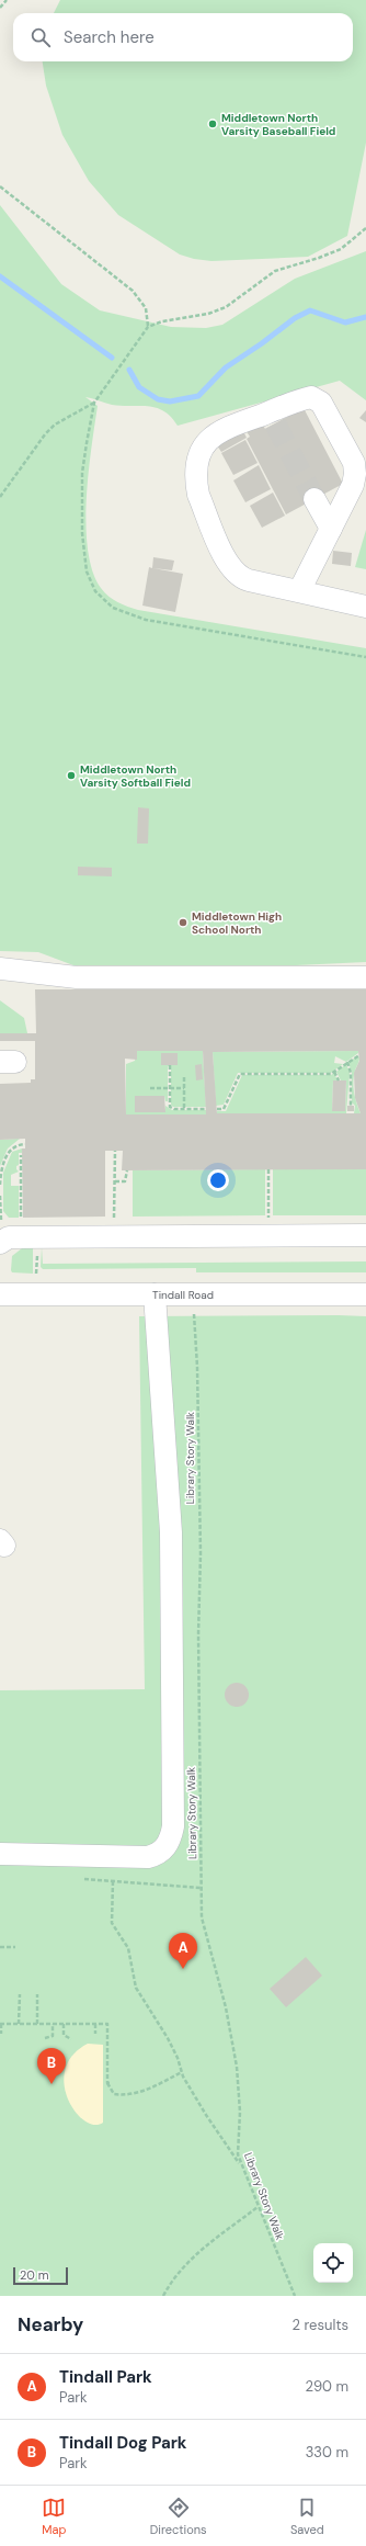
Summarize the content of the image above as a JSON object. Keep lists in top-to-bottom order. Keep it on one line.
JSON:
{"streets":{"street":["Tindall Road"],"path":["Library Story Walk"]},"places":["Middletown North Varsity Baseball Field","Middletown North Varsity Softball Field","Middletown High School North"],"scale_bar":"20 m","page":{"search":"Search here","pins":["A","B"],"scale":"20 m","heading":["Nearby","2 results"],"list":[{"mark":"A","name":"Tindall Park","note":"Park","value":"290 m"},{"mark":"B","name":"Tindall Dog Park","note":"Park","value":"330 m"}],"nav":["Map","Directions","Saved"]}}
